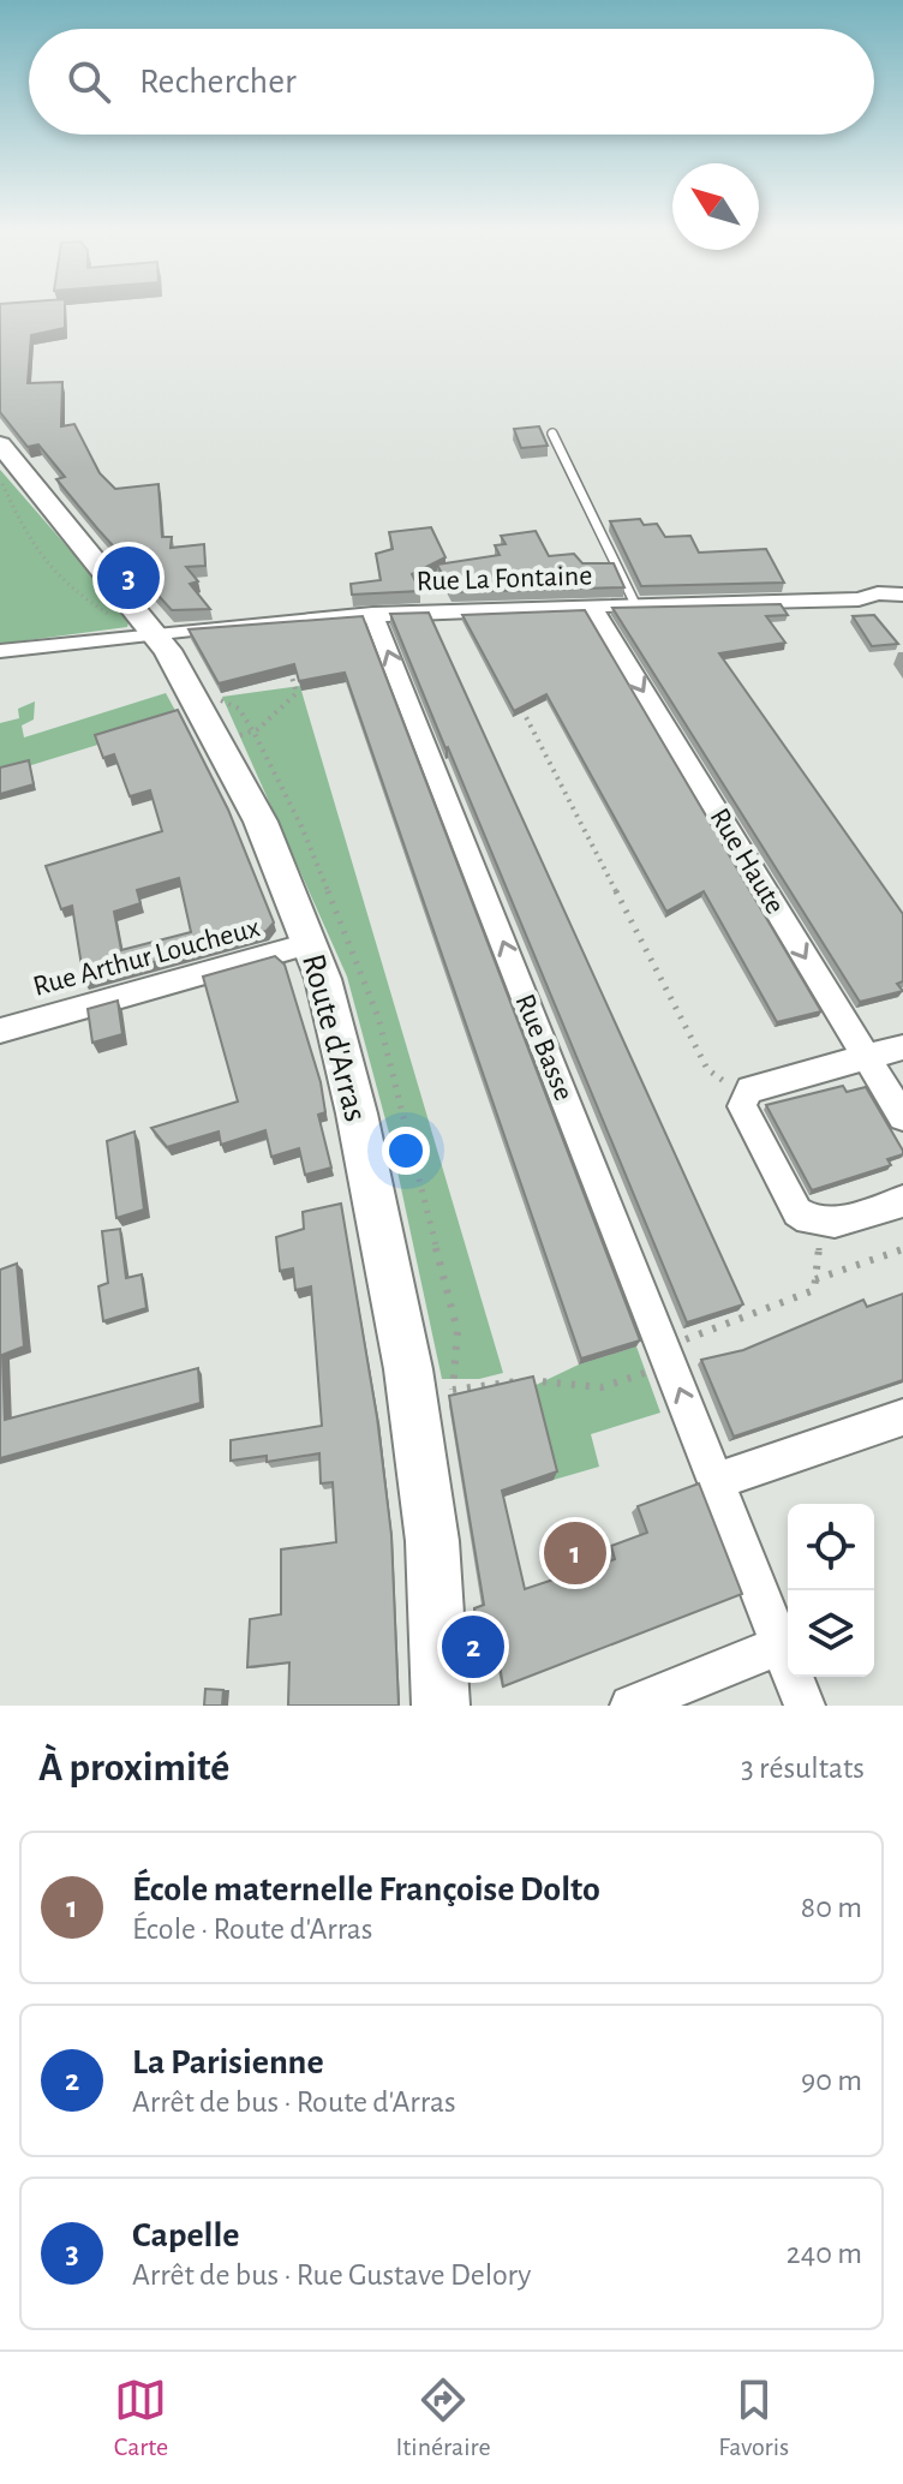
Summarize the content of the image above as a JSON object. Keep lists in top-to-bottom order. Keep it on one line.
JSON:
{"streets":{"main road":["Route d'Arras"],"street":["Rue La Fontaine","Rue Haute","Rue Arthur Loucheux","Rue Basse"]},"crossings":[["Rue La Fontaine","Rue Haute"],["Rue La Fontaine","Route d'Arras"],["Rue La Fontaine","Rue Basse"],["Rue Arthur Loucheux","Route d'Arras"]],"one_way":["Rue Haute","Rue Basse"],"north":"top left","page":{"search":"Rechercher","pins":["3","1","2"],"heading":["À proximité","3 résultats"],"list":[{"mark":"1","name":"École maternelle Françoise Dolto","note":"École · Route d'Arras","value":"80 m"},{"mark":"2","name":"La Parisienne","note":"Arrêt de bus · Route d'Arras","value":"90 m"},{"mark":"3","name":"Capelle","note":"Arrêt de bus · Rue Gustave Delory","value":"240 m"}],"nav":["Carte","Itinéraire","Favoris"]}}
